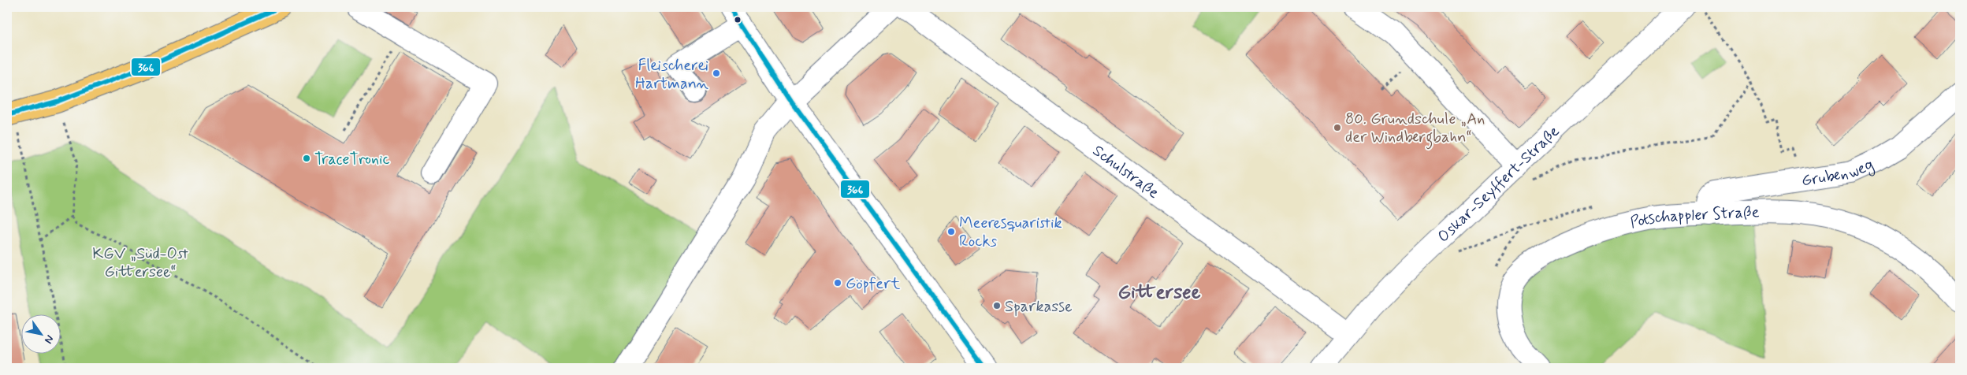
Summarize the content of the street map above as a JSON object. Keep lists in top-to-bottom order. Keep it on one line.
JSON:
{"streets":{"street":["Schulstraße","Grubenweg","Oskar-Seyffert-Straße","Potschappler Straße"]},"crossings":[["Schulstraße","Oskar-Seyffert-Straße"],["Grubenweg","Potschappler Straße"]],"districts":["Gittersee"],"parks":["KGV „Süd-Ost Gittersee“"],"places":["Fleischerei Hartmann","80. Grundschule „An der Windbergbahn“","TraceTronic","Meeresquaristik Rocks","Göpfert","Sparkasse"],"lines":["transit line 366"],"north":"bottom right"}
